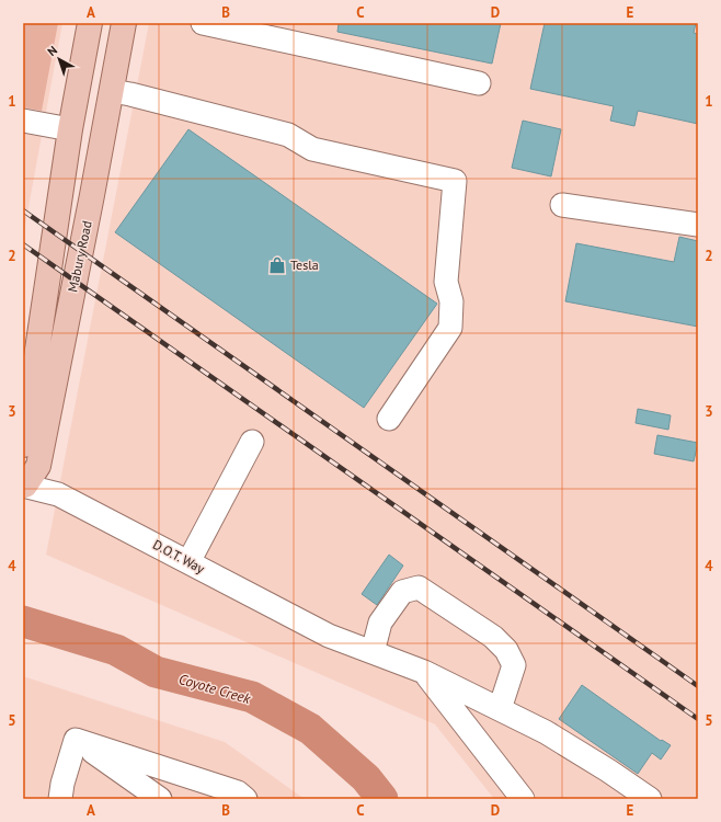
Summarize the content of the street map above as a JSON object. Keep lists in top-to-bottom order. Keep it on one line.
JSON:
{"streets":{"main road":["Mabury Road"],"street":["D.O.T. Way"]},"crossings":[["Mabury Road","D.O.T. Way"]],"water":["Coyote Creek"],"places":{"shop":["Tesla"]},"north":"top left","grid":{"columns":["A","B","C","D","E"],"rows":["1","2","3","4","5"]}}
